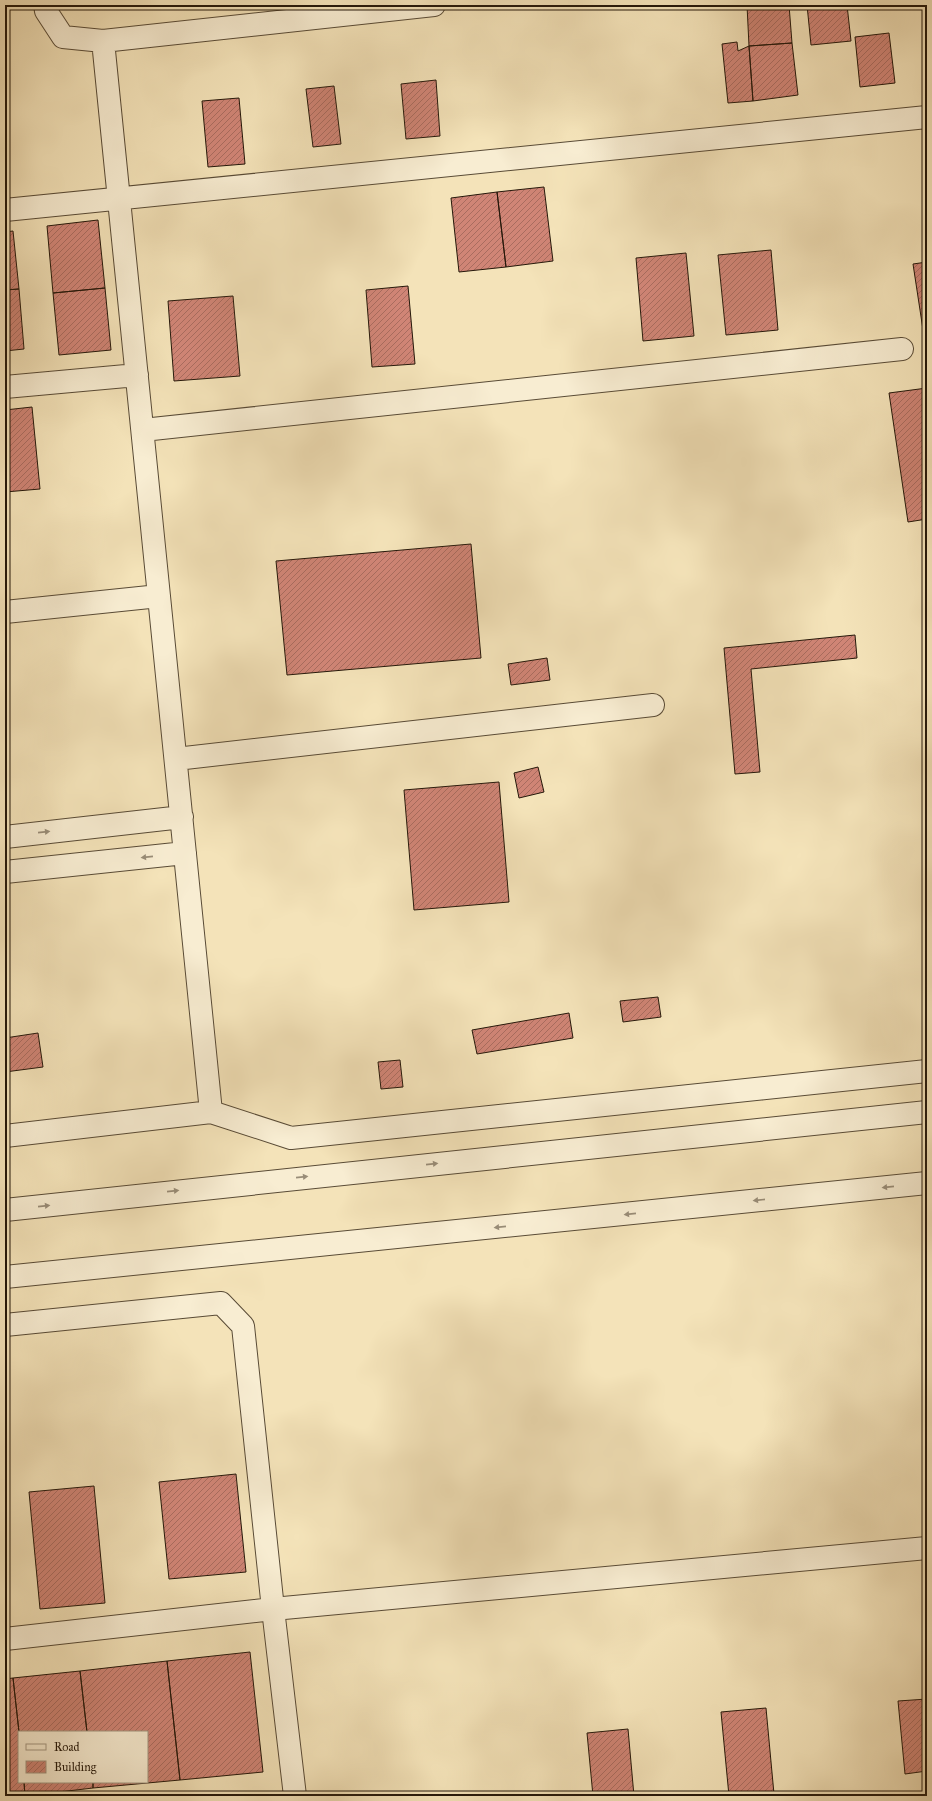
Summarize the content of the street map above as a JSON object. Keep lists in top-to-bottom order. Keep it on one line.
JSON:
{"legend":["Road","Building"]}
